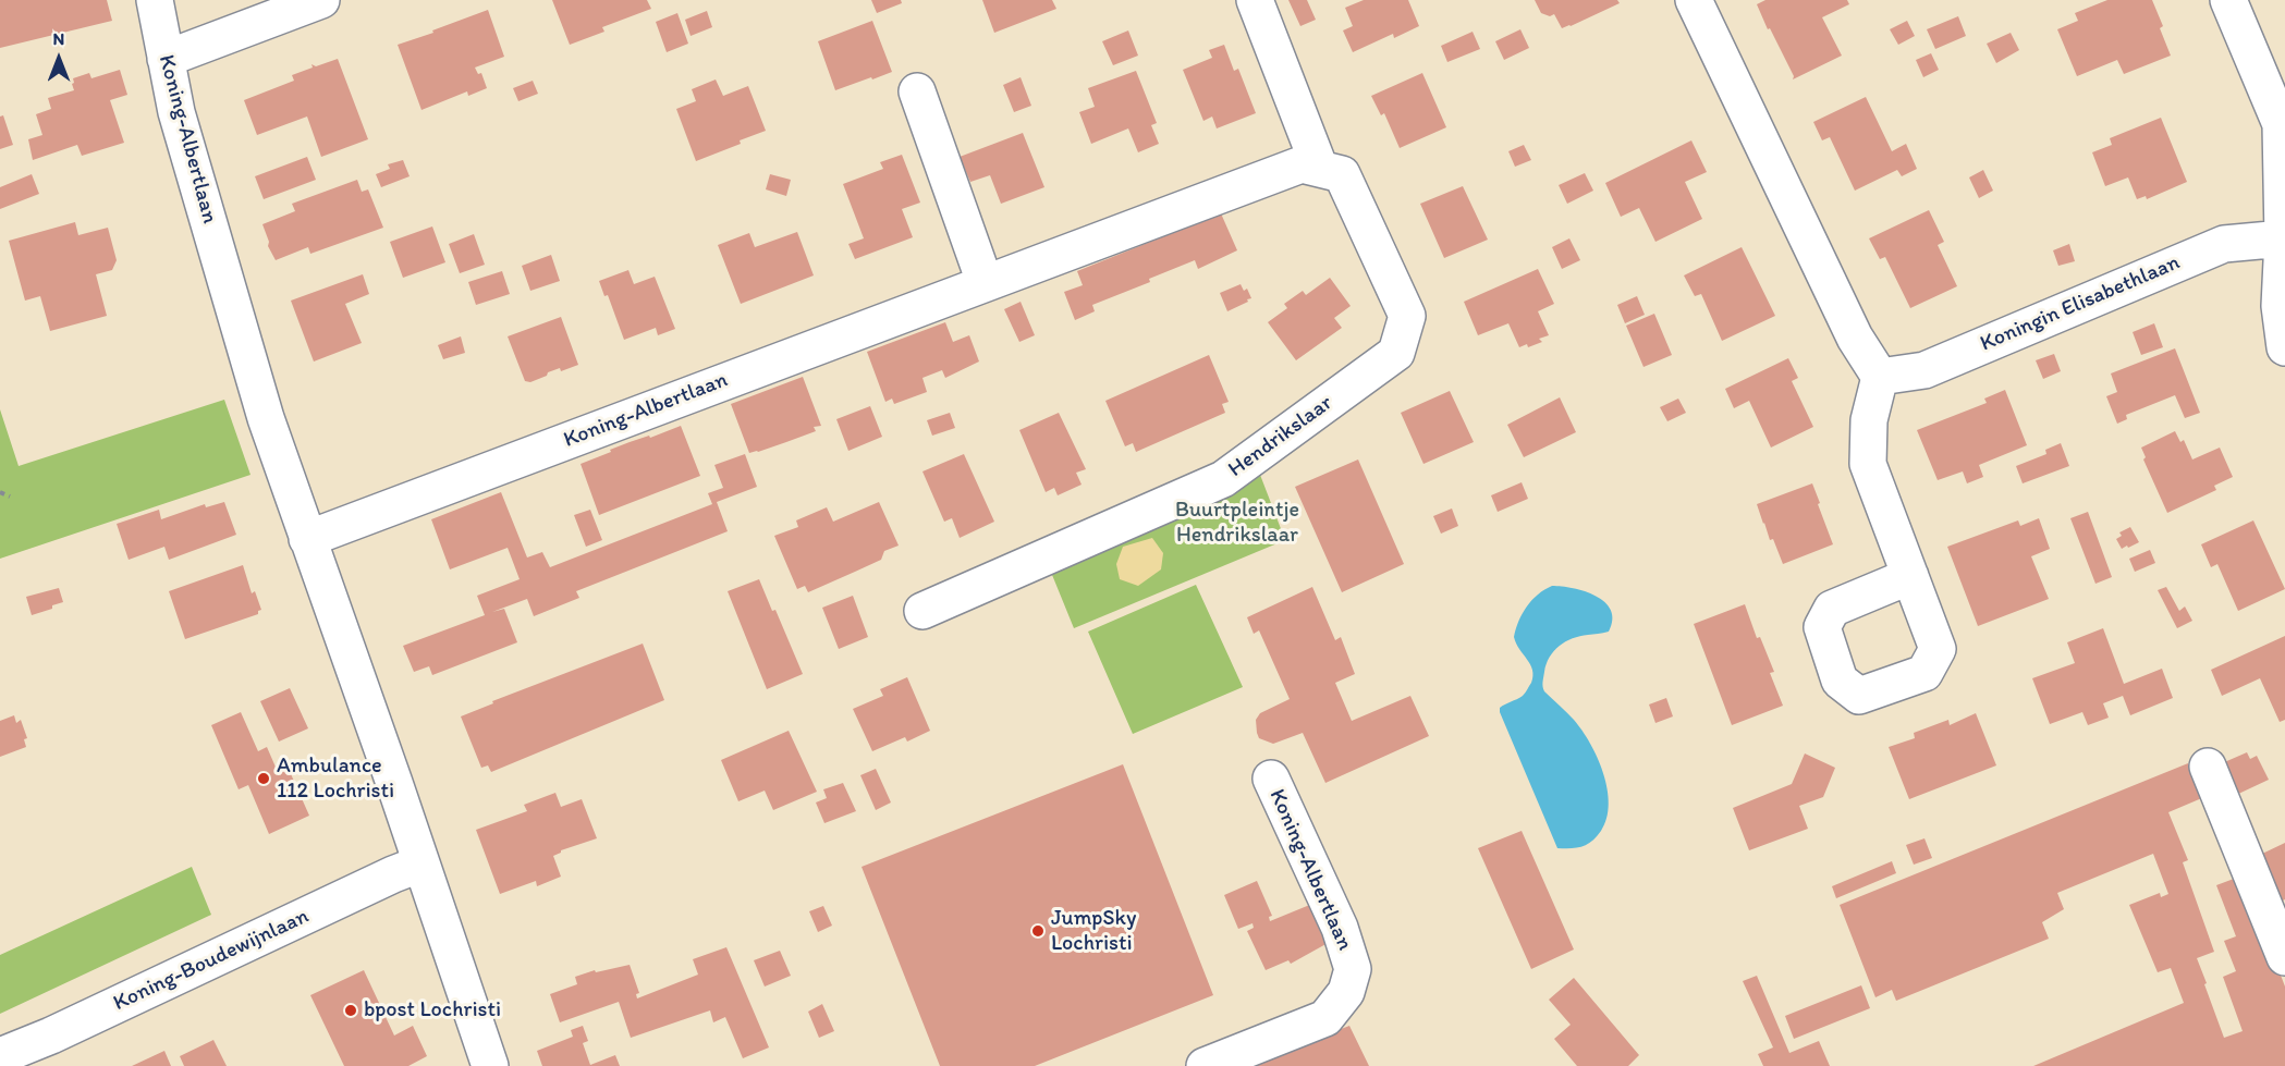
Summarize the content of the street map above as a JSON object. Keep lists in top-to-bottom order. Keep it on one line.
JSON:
{"streets":{"street":["Koning-Albertlaan","Koningin Elisabethlaan","Hendrikslaar","Koning-Boudewijnlaan"]},"crossings":[["Koning-Albertlaan","Hendrikslaar"],["Koning-Albertlaan","Koning-Boudewijnlaan"]],"parks":["Buurtpleintje Hendrikslaar"],"places":["Ambulance 112 Lochristi","JumpSky Lochristi","bpost Lochristi"],"north":"top"}
